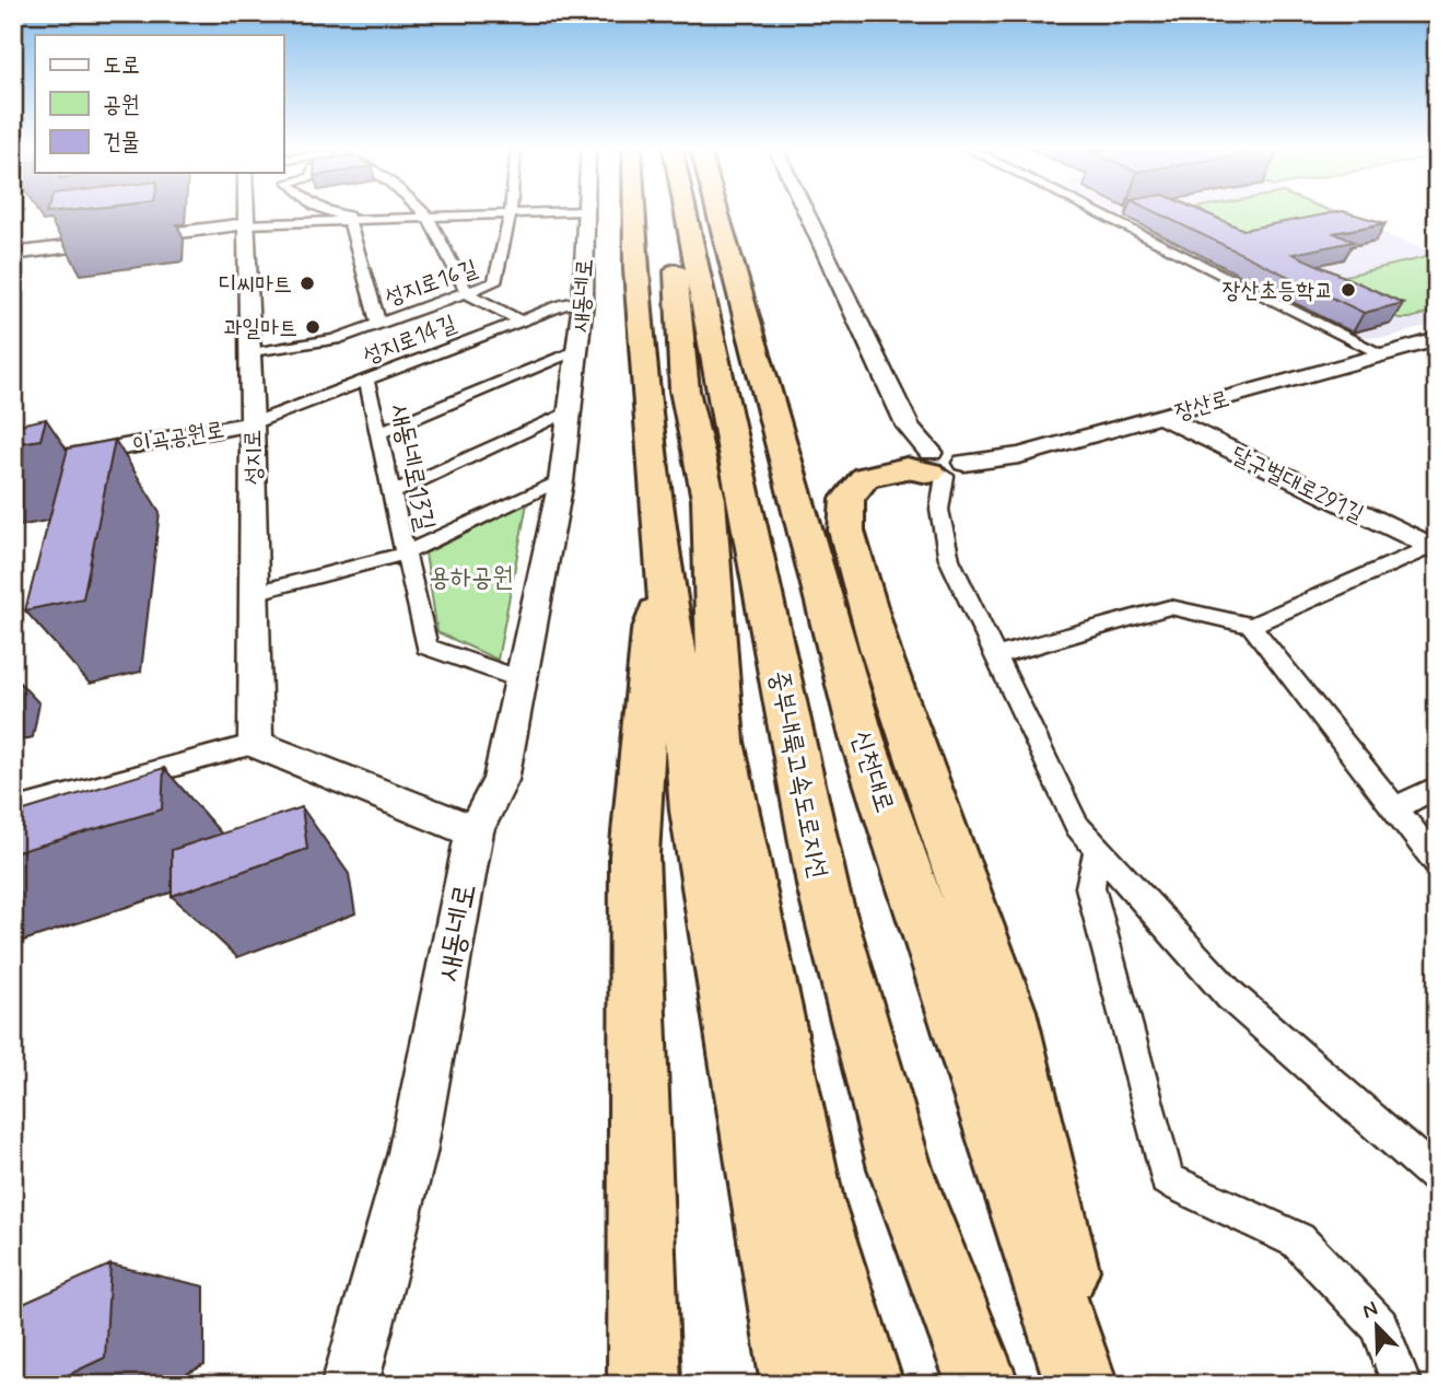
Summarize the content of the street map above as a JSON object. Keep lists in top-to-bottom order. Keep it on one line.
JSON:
{"streets":{"highway":["신천대로","중부내륙고속도로지선"],"street":["성지로16길","새동네로","성지로14길","장산로","이곡공원로","성지로","새동네로13길","달구벌대로291길"]},"crossings":[["성지로16길","성지로"],["새동네로","성지로14길"],["새동네로","새동네로13길"],["성지로14길","이곡공원로"],["성지로14길","성지로"],["성지로14길","새동네로13길"],["장산로","달구벌대로291길"],["이곡공원로","성지로"]],"parks":["용하공원"],"places":["디씨마트","장산초등학교","과일마트"],"legend":["도로","공원","건물"],"north":"top left"}
